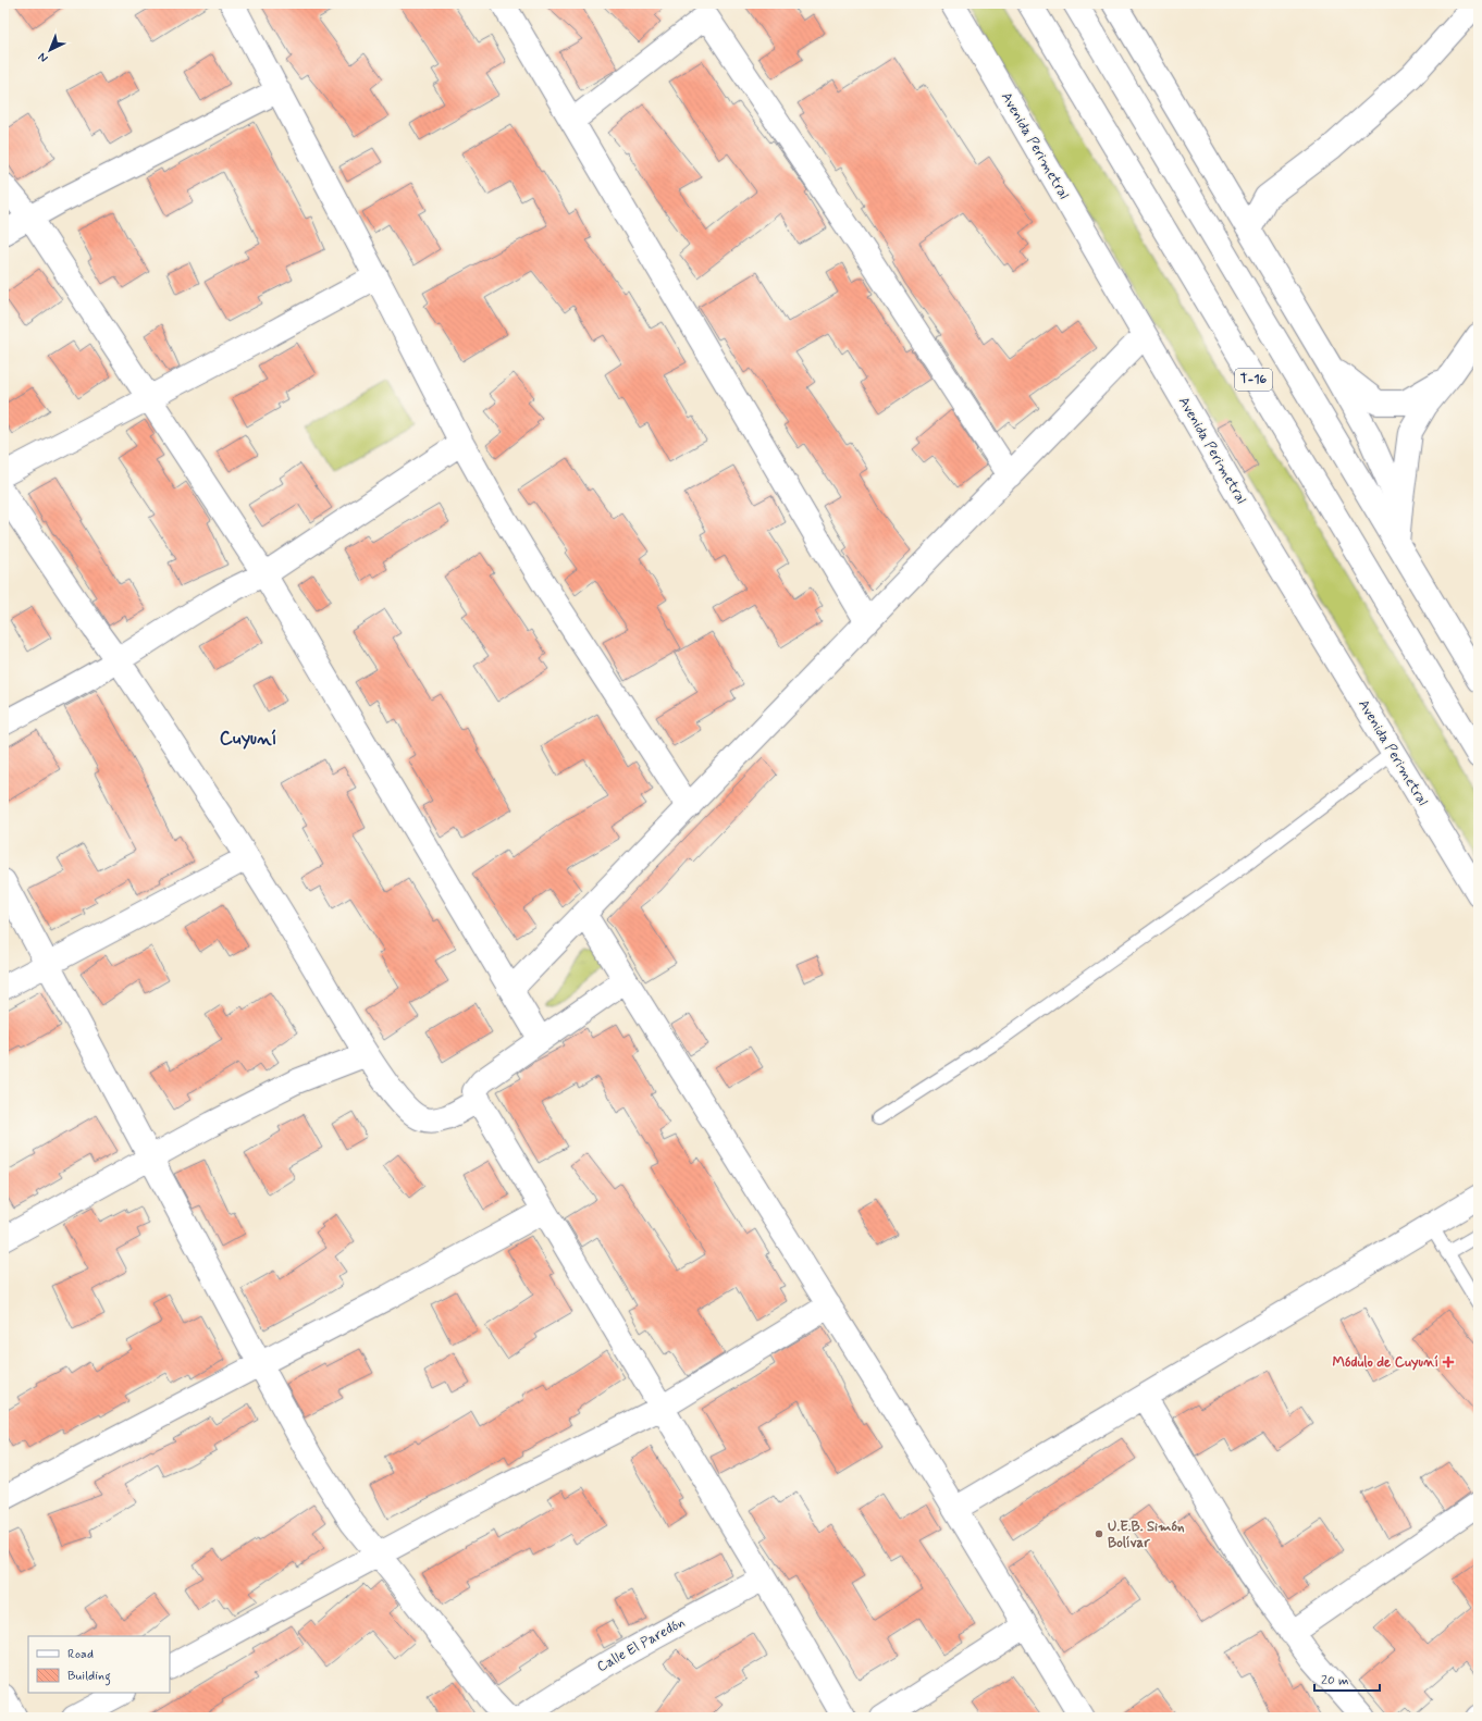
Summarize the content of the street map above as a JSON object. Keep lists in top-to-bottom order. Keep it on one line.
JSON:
{"streets":{"main road":["Avenida Perimetral","T-16","Calle El Paredón"]},"districts":["Cuyuní"],"places":{"health":["Módulo de Cuyuní"],"other":["U.E.B. Simón Bolívar"]},"legend":["Road","Building"],"scale_bar":"20 m","north":"bottom left"}
